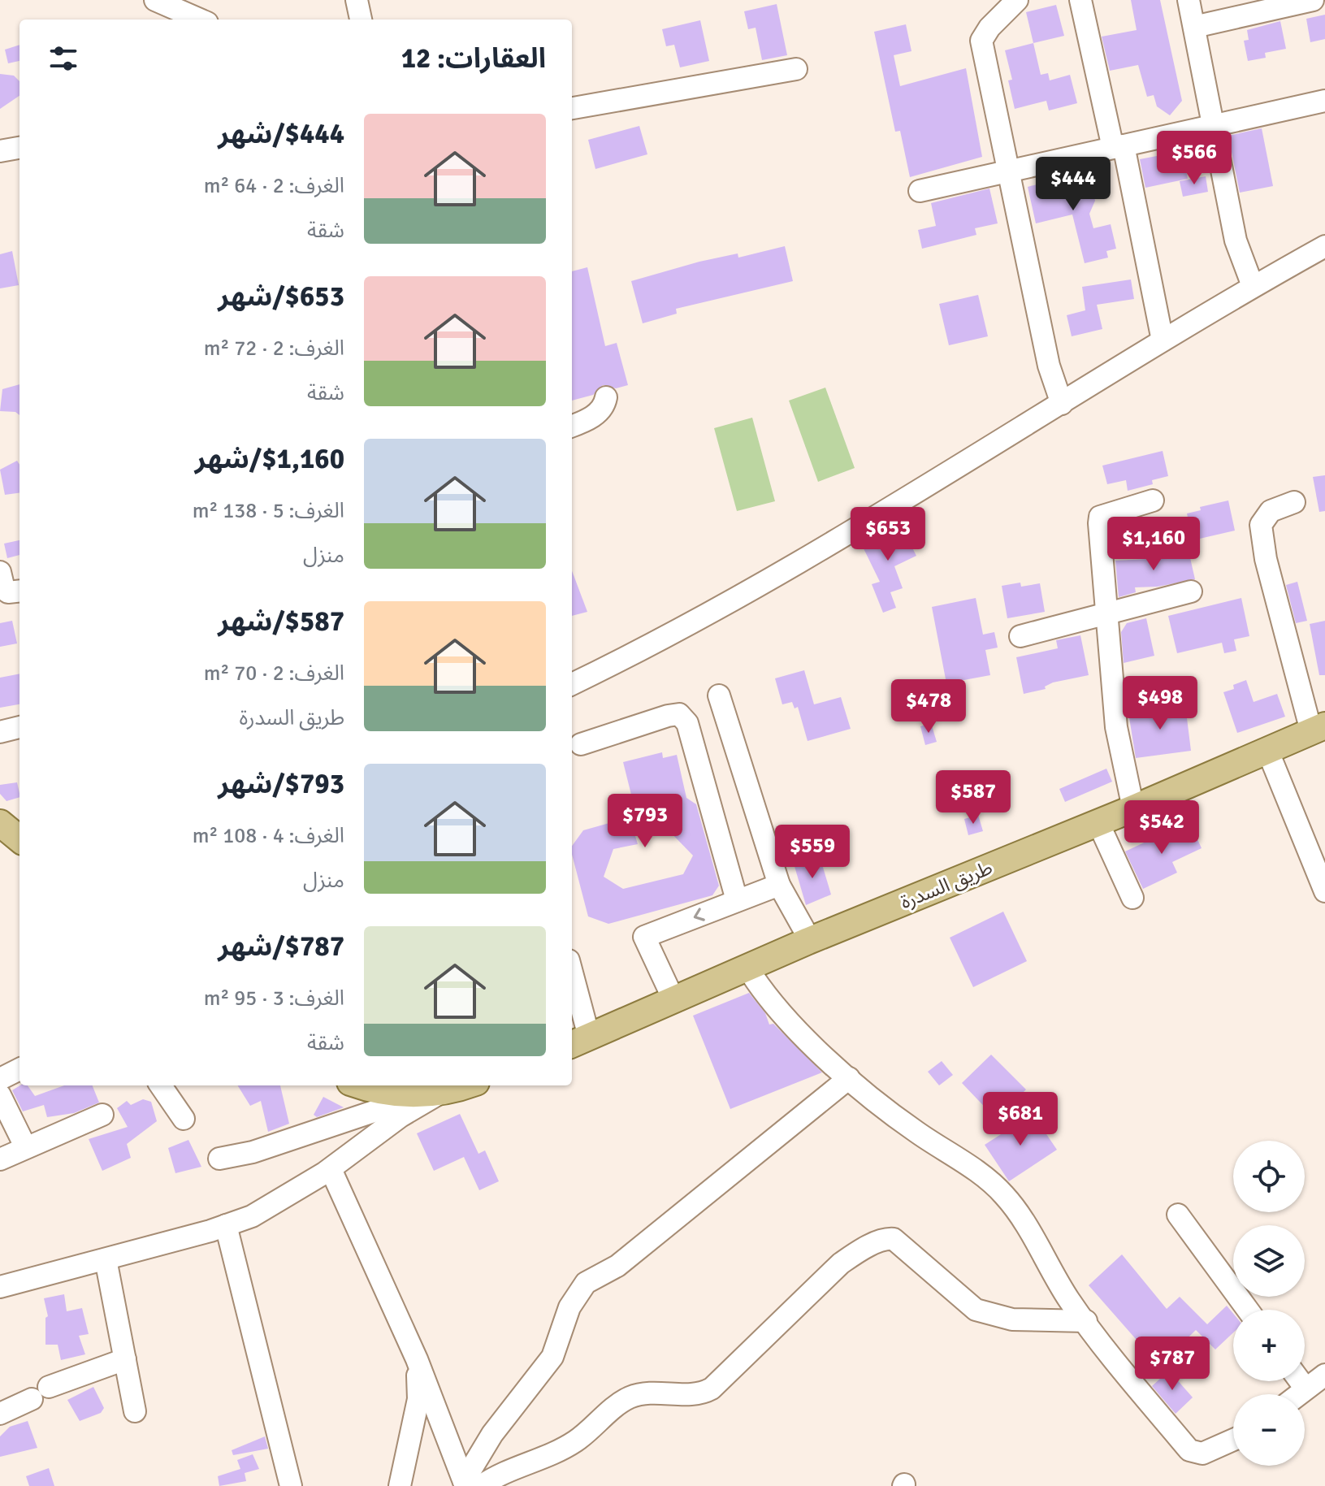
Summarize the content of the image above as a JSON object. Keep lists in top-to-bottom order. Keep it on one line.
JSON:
{"streets":{"main road":["طريق السدرة"]},"page":{"heading":"العقارات: 12","list":[{"name":"$444/شهر","note":"الغرف: 2 · 64 m² · شقة"},{"name":"$653/شهر","note":"الغرف: 2 · 72 m² · شقة"},{"name":"$1,160/شهر","note":"الغرف: 5 · 138 m² · منزل"},{"name":"$587/شهر","note":"الغرف: 2 · 70 m² · طريق السدرة"},{"name":"$793/شهر","note":"الغرف: 4 · 108 m² · منزل"},{"name":"$787/شهر","note":"الغرف: 3 · 95 m² · شقة"}],"price":["$566","$444","$653","$1,160","$498","$478","$587","$793","$542","$559","$681","$787"],"map_buttons":["+","−"]}}
